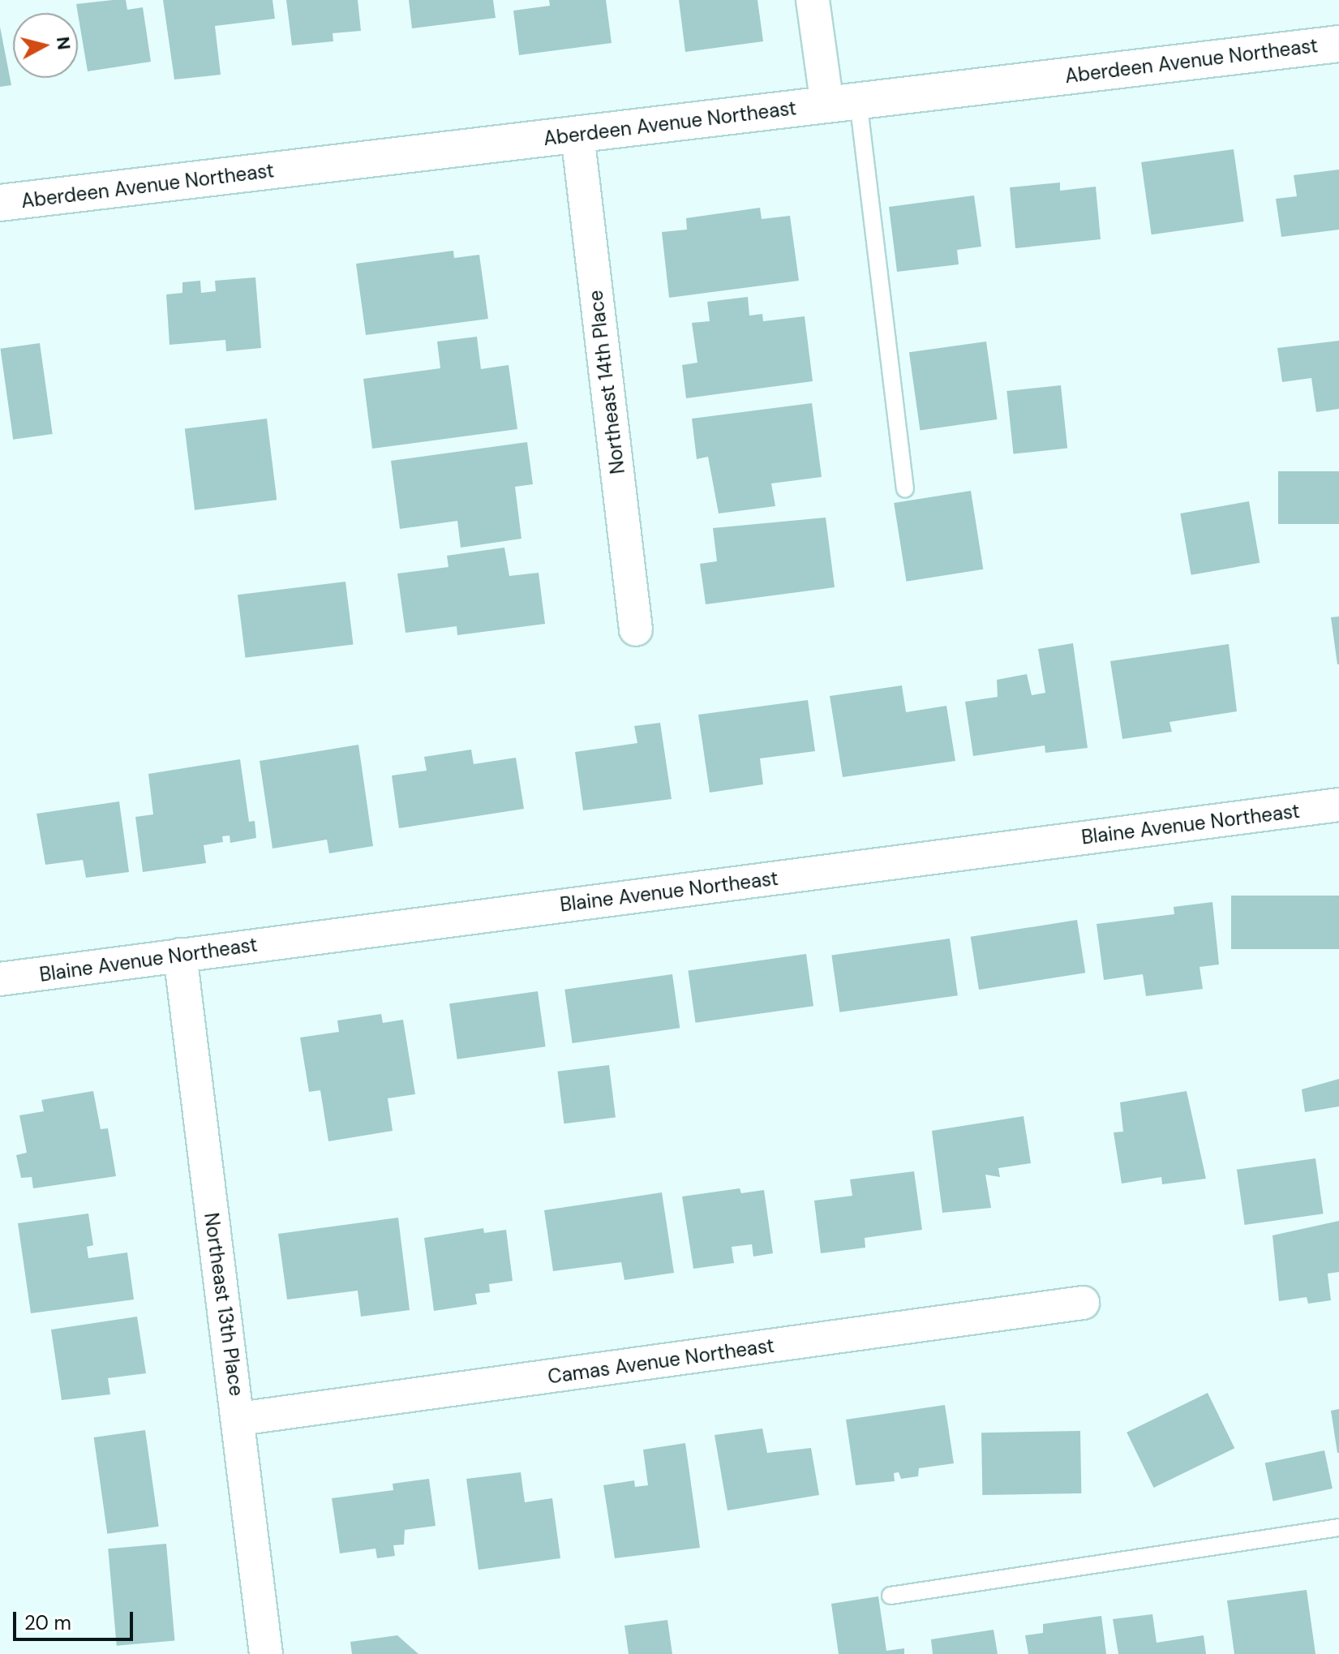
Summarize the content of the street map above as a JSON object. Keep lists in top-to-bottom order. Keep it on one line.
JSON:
{"streets":{"street":["Aberdeen Avenue Northeast","Northeast 14th Place","Blaine Avenue Northeast","Northeast 13th Place","Camas Avenue Northeast"]},"crossings":[["Aberdeen Avenue Northeast","Northeast 14th Place"],["Blaine Avenue Northeast","Northeast 13th Place"],["Northeast 13th Place","Camas Avenue Northeast"]],"scale_bar":"20 m","north":"right"}
